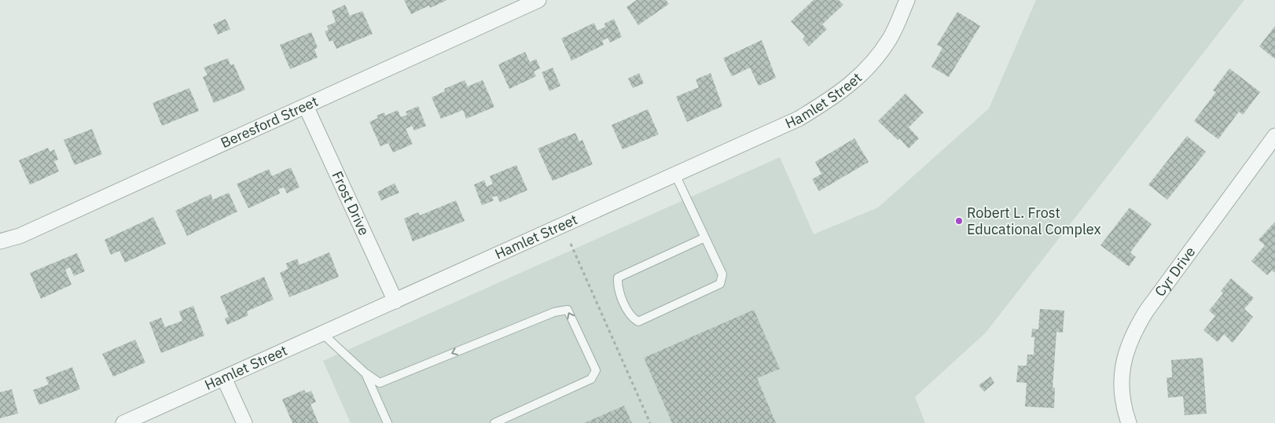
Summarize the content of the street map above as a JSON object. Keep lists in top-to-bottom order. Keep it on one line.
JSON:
{"streets":{"street":["Hamlet Street","Beresford Street","Frost Drive","Cyr Drive"]},"crossings":[["Hamlet Street","Frost Drive"],["Beresford Street","Frost Drive"]],"places":["Robert L. Frost Educational Complex"]}
